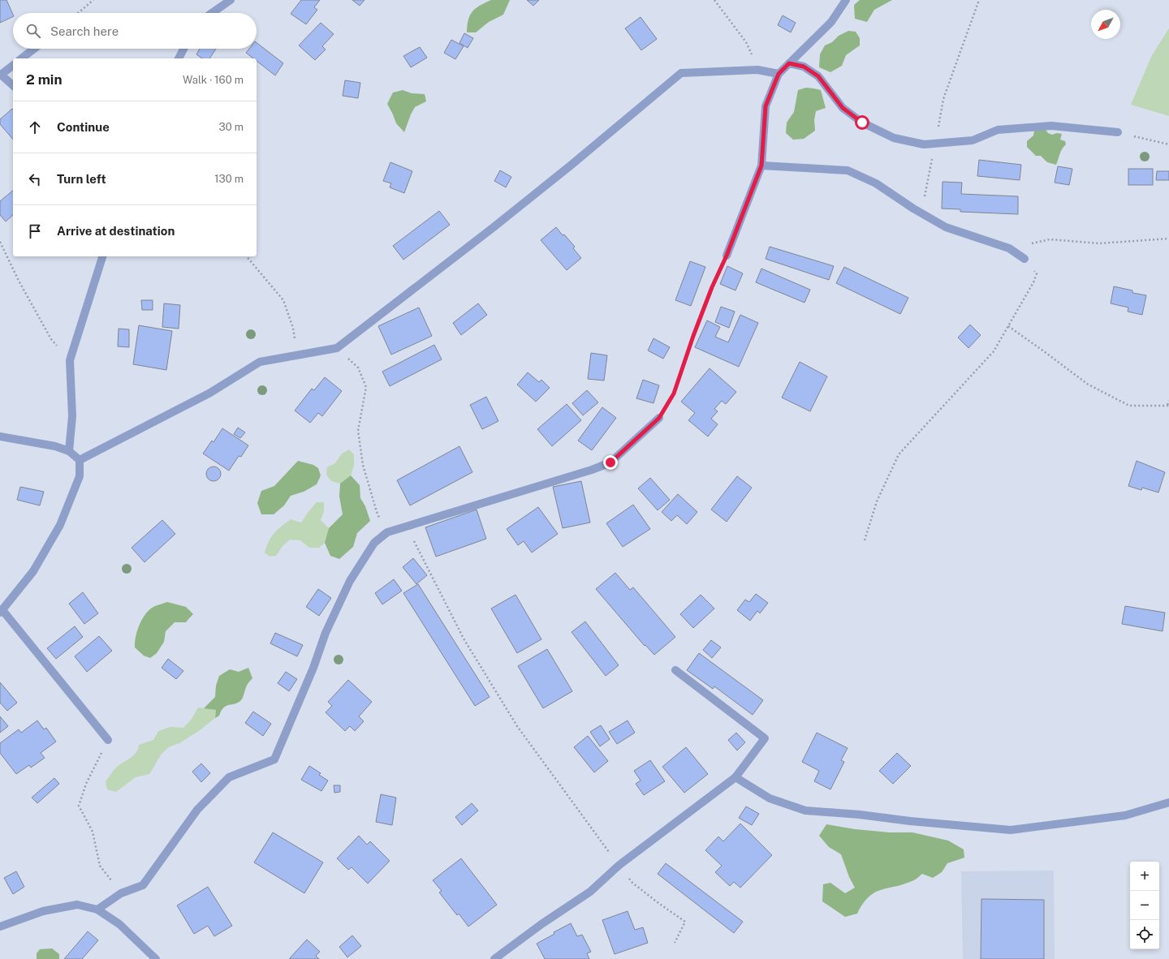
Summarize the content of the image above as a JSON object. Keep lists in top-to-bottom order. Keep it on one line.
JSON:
{"north":"bottom left","page":{"search":"Search here","heading":["2 min","Walk · 160 m"],"list":[["Continue","30 m"],["Turn left","130 m"],"Arrive at destination"],"map_buttons":["+","−"]}}
